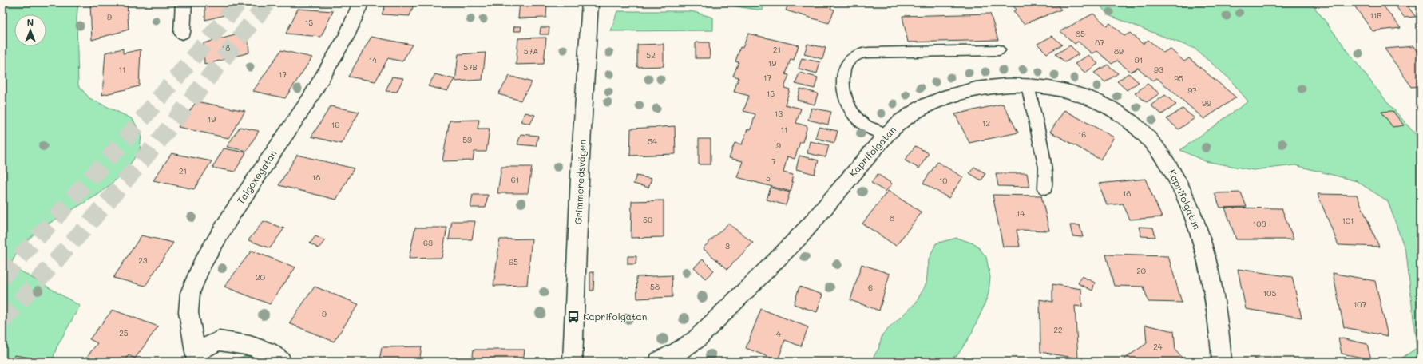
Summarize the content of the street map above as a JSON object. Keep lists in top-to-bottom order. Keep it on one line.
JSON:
{"streets":{"street":["Kaprifolgatan","Talgoxegatan","Grimmeredsvägen"]},"places":{"bus stop":["Kaprifolgatan"]},"house_numbers":["11B","9","15","85","87","18","21","57A","89","52","14","91","19","57B","11","93","17","17","95","97","15","99","13","19","12","16","11","16","59","54","9","7","21","18","5","61","10","18","14","8","56","101","103","63","3","23","65","20","20","58","6","105","107","9","22","25","4","24"],"north":"top"}
